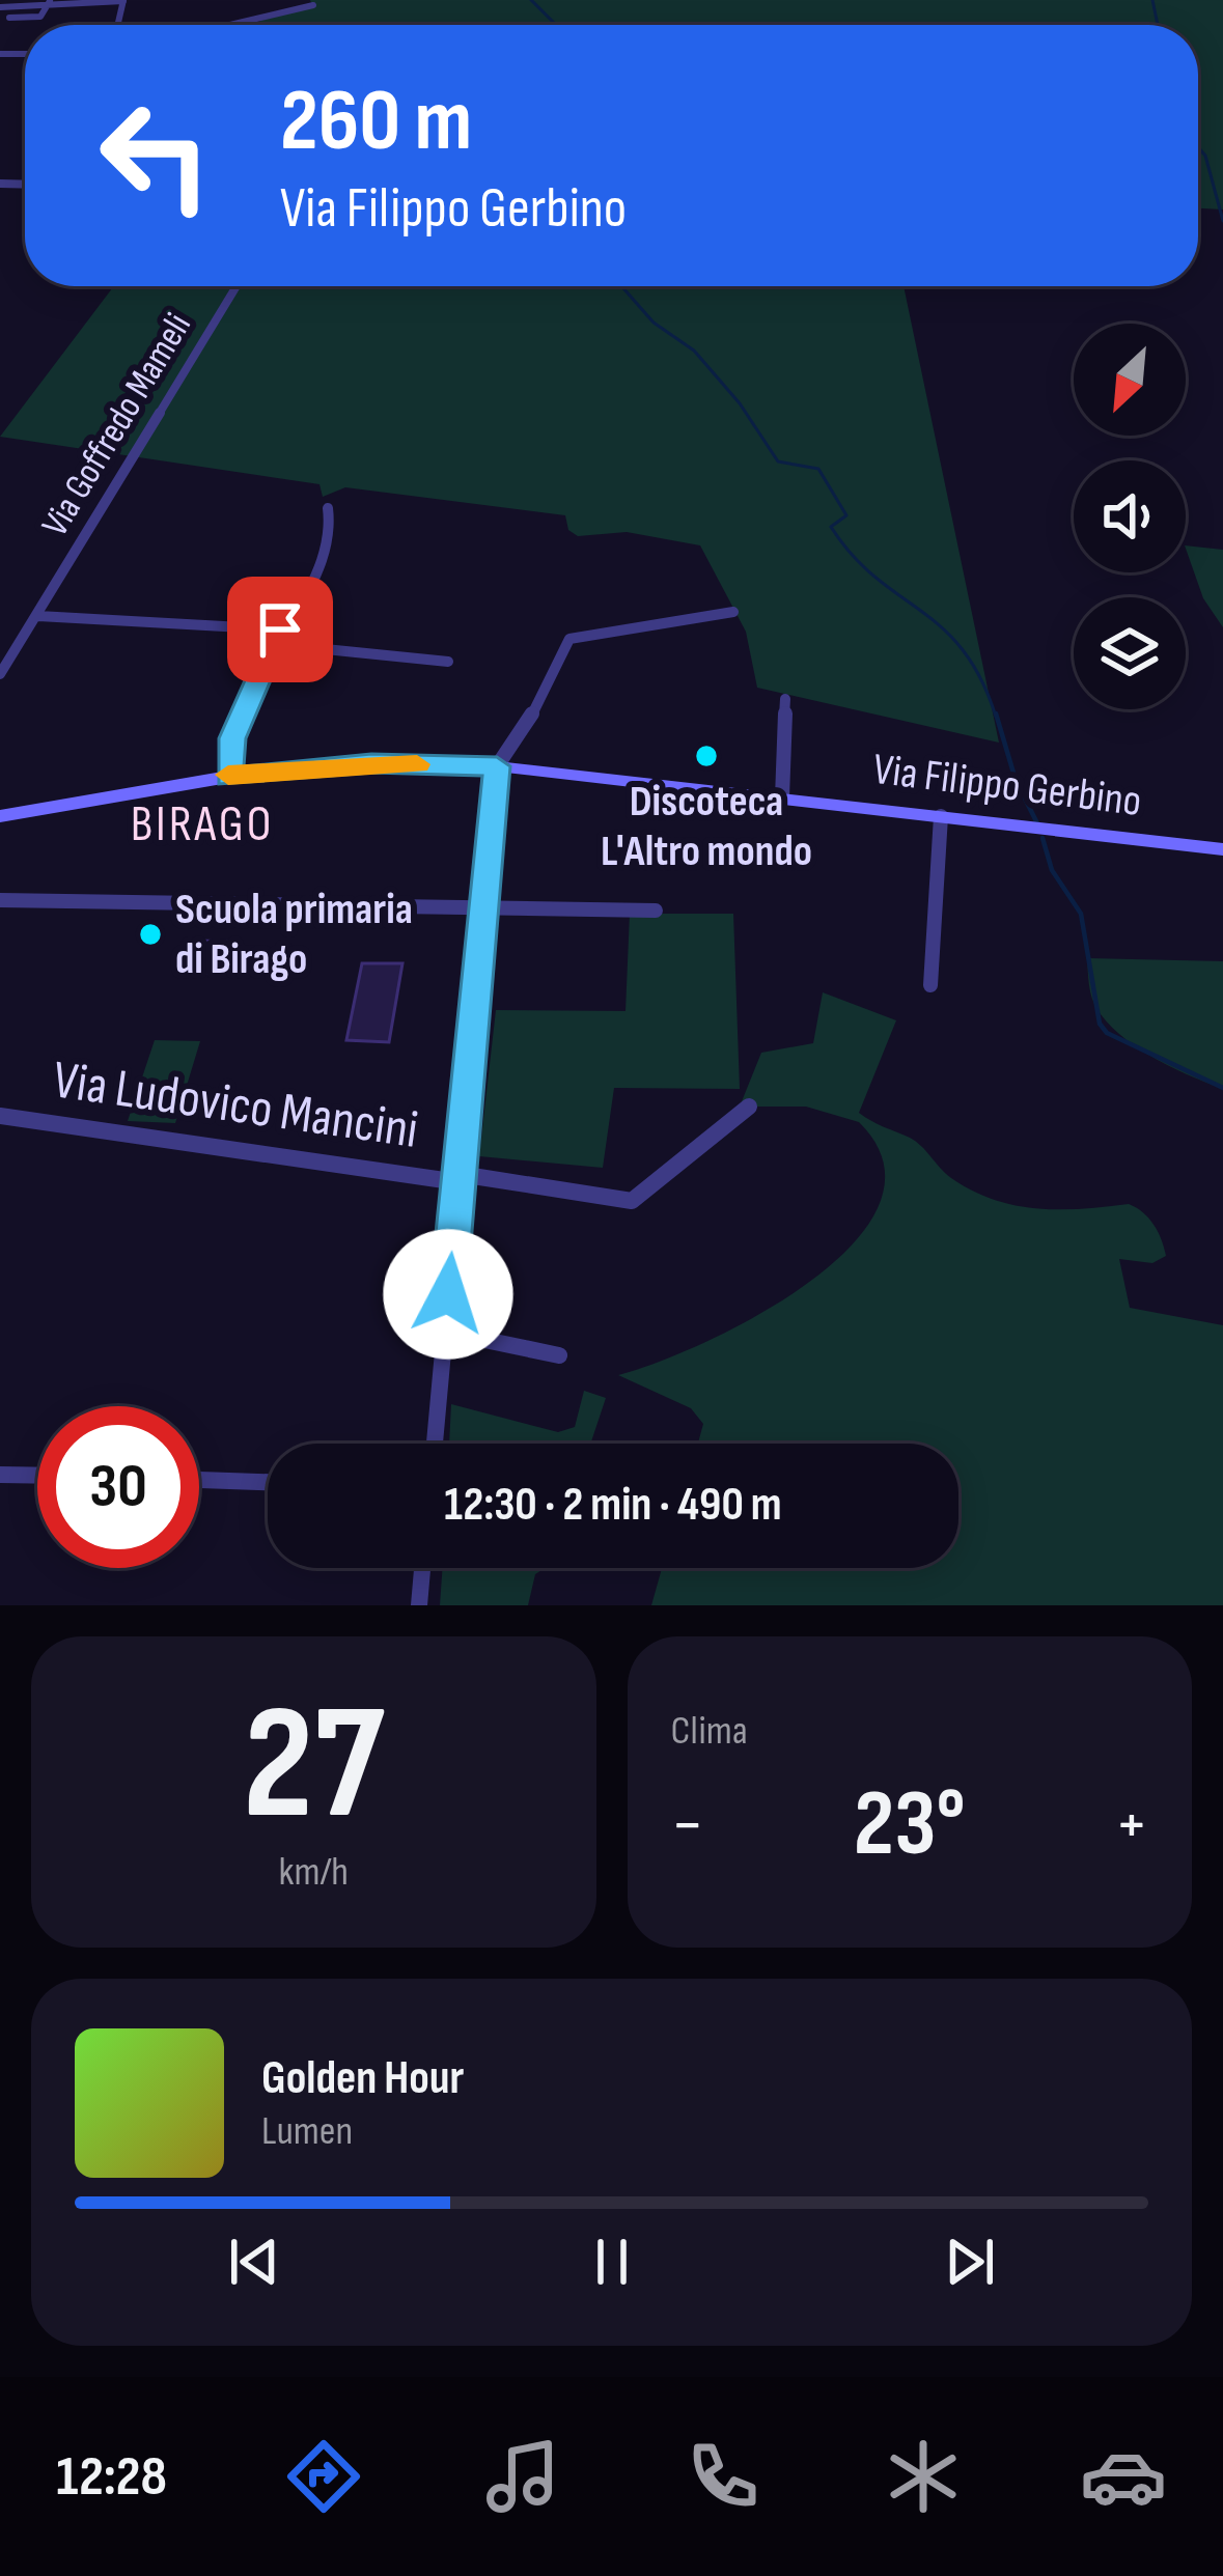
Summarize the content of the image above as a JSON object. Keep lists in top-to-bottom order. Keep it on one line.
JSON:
{"streets":{"street":["Via Goffredo Mameli","Via Filippo Gerbino","Via Ludovico Mancini"]},"districts":["BIRAGO"],"places":["Discoteca L'Altro mondo","Scuola primaria di Birago"],"north":"bottom left","page":{"turn":["260 m","Via Filippo Gerbino"],"limit":"30","trip":"12:30 · 2 min · 490 m","tile":[["27","km/h"],"Clima"],"heat":["−","23°","+"],"song":["Golden Hour","Lumen"],"tabs":"12:28"}}
